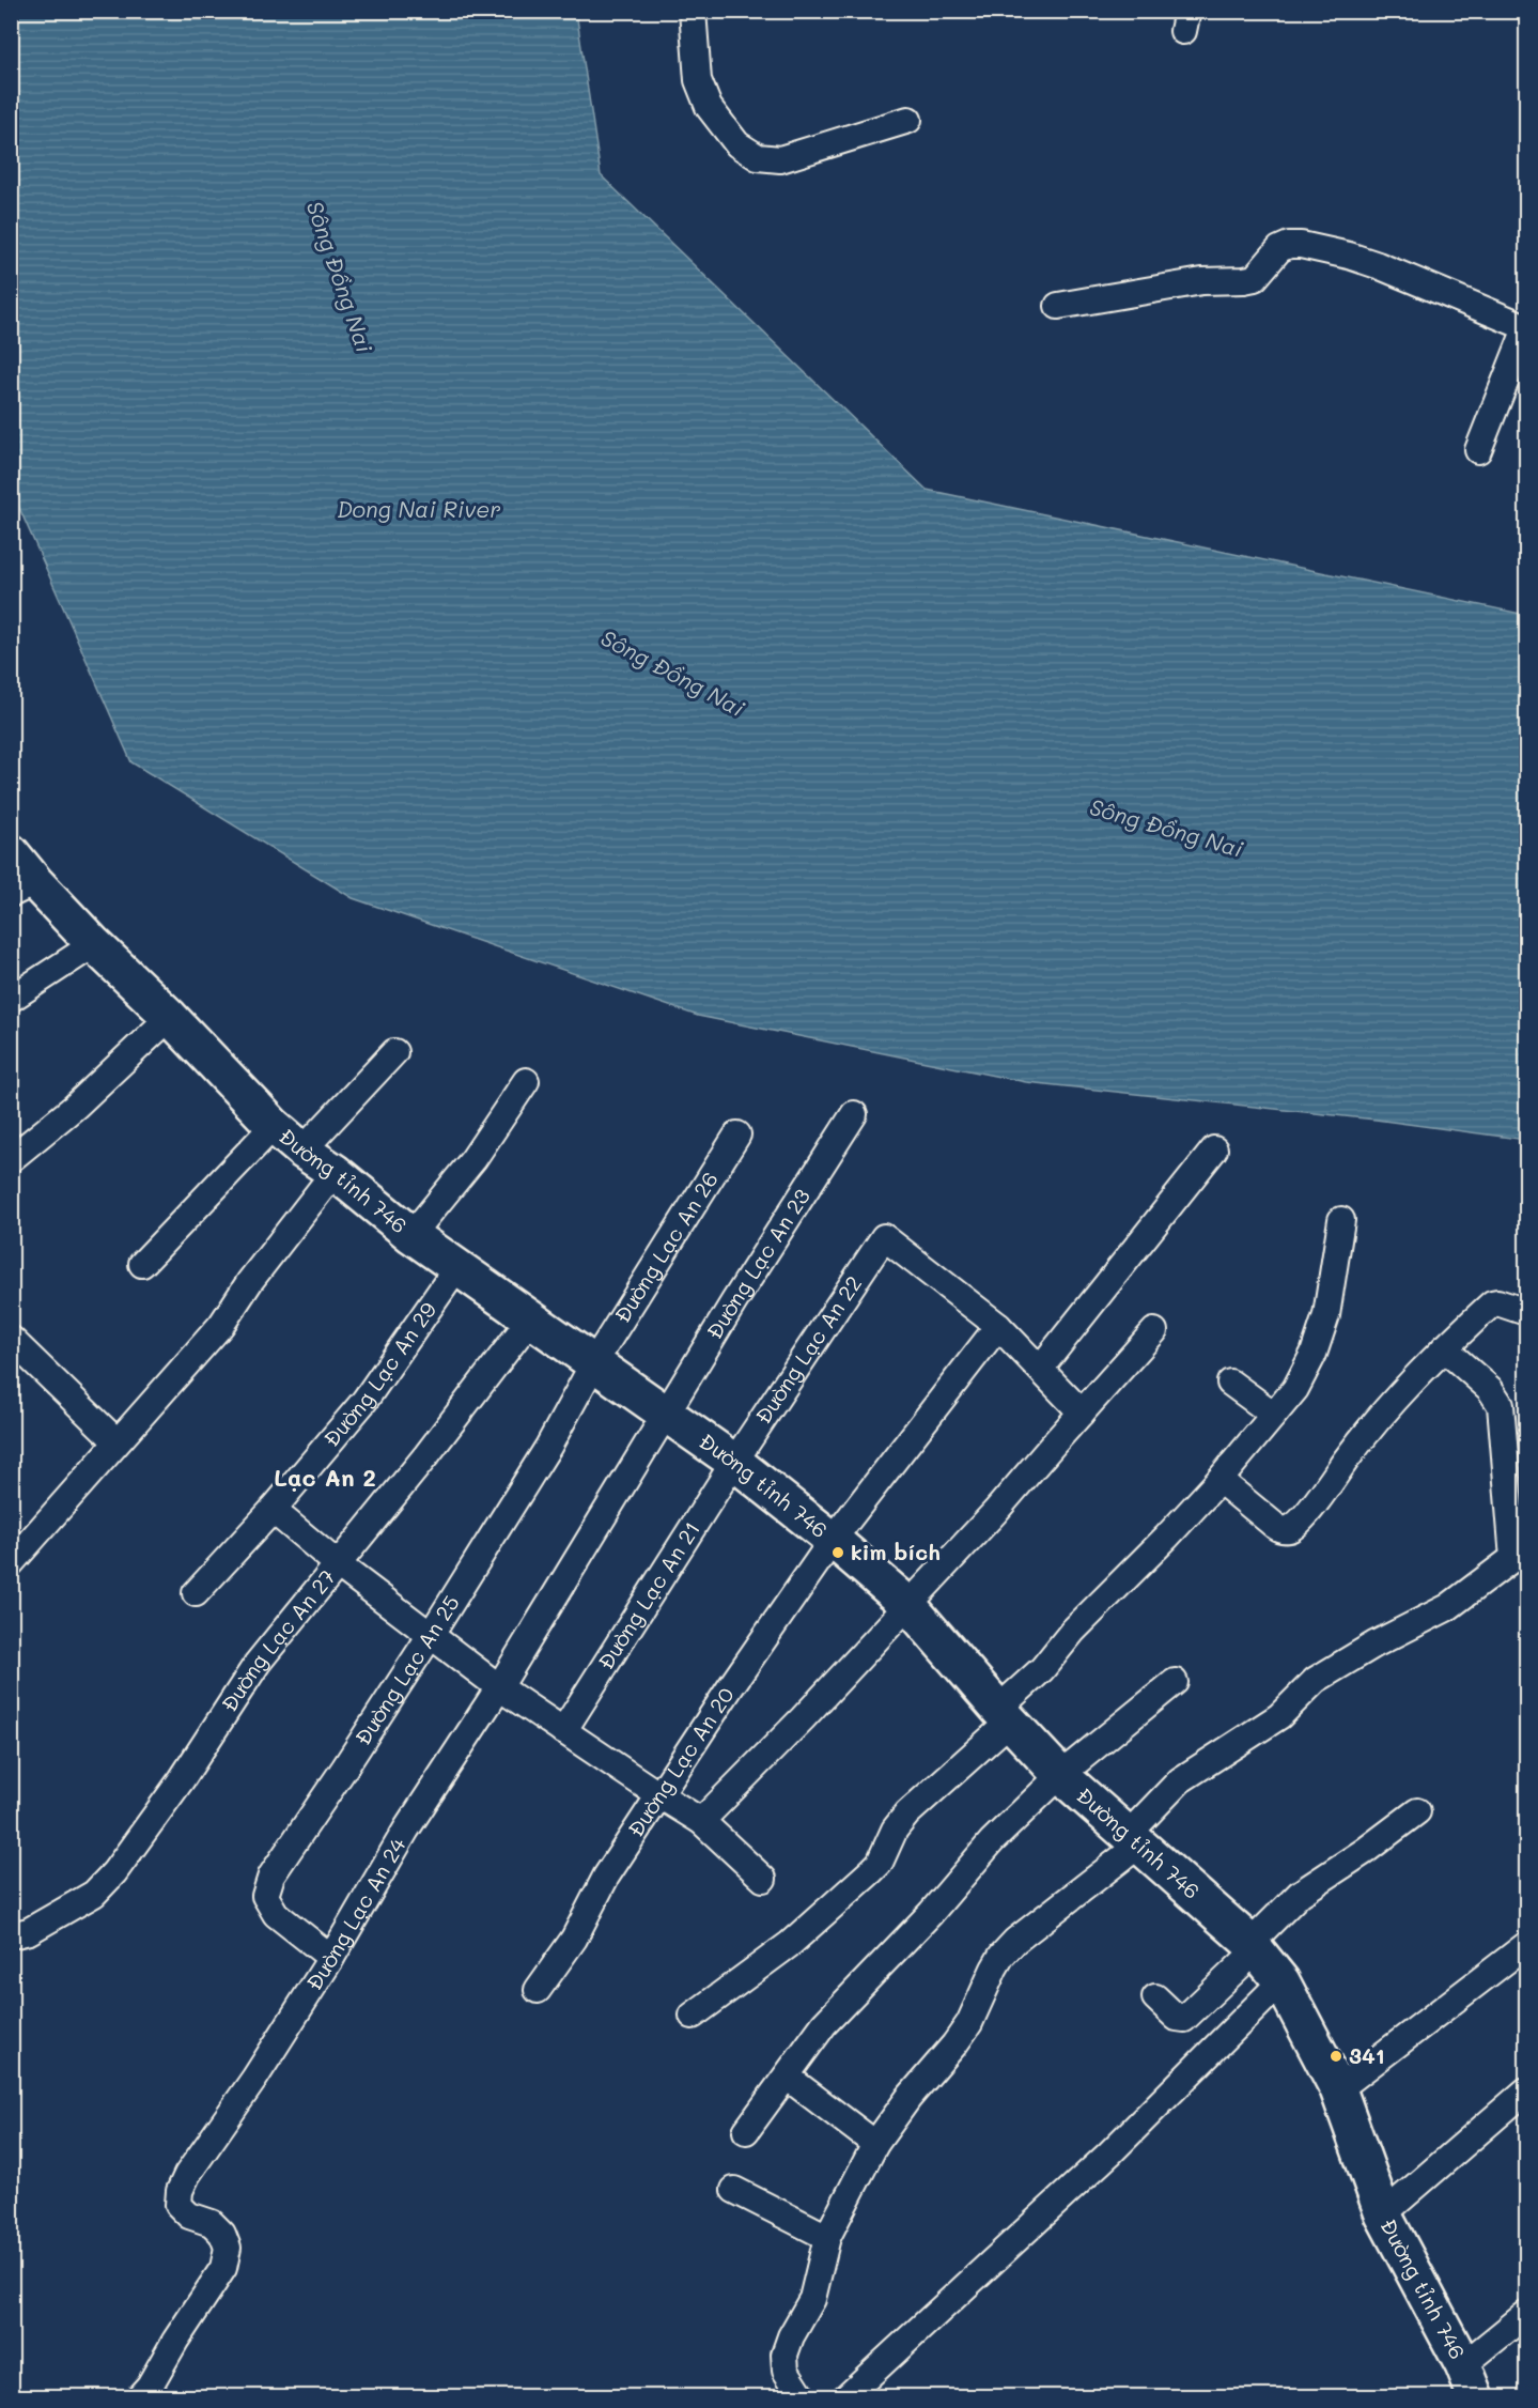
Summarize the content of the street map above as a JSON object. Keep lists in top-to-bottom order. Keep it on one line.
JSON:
{"streets":{"main road":["Đường tỉnh 746"],"street":["Đường Lạc An 26","Đường Lạc An 23","Đường Lạc An 22","Đường Lạc An 29","Đường Lạc An 21","Đường Lạc An 27","Đường Lạc An 25","Đường Lạc An 20","Đường Lạc An 24"]},"crossings":[["Đường tỉnh 746","Đường Lạc An 26"],["Đường tỉnh 746","Đường Lạc An 23"],["Đường tỉnh 746","Đường Lạc An 22"],["Đường tỉnh 746","Đường Lạc An 29"],["Đường tỉnh 746","Đường Lạc An 21"],["Đường tỉnh 746","Đường Lạc An 27"],["Đường tỉnh 746","Đường Lạc An 25"],["Đường tỉnh 746","Đường Lạc An 20"],["Đường tỉnh 746","Đường Lạc An 24"],["Đường Lạc An 26","Đường Lạc An 25"],["Đường Lạc An 23","Đường Lạc An 24"],["Đường Lạc An 22","Đường Lạc An 21"],["Đường Lạc An 22","Đường Lạc An 20"],["Đường Lạc An 25","Đường Lạc An 24"]],"districts":["Lạc An 2"],"water":["Sông Đồng Nai","Dong Nai River"],"places":["kim bích","341"]}
